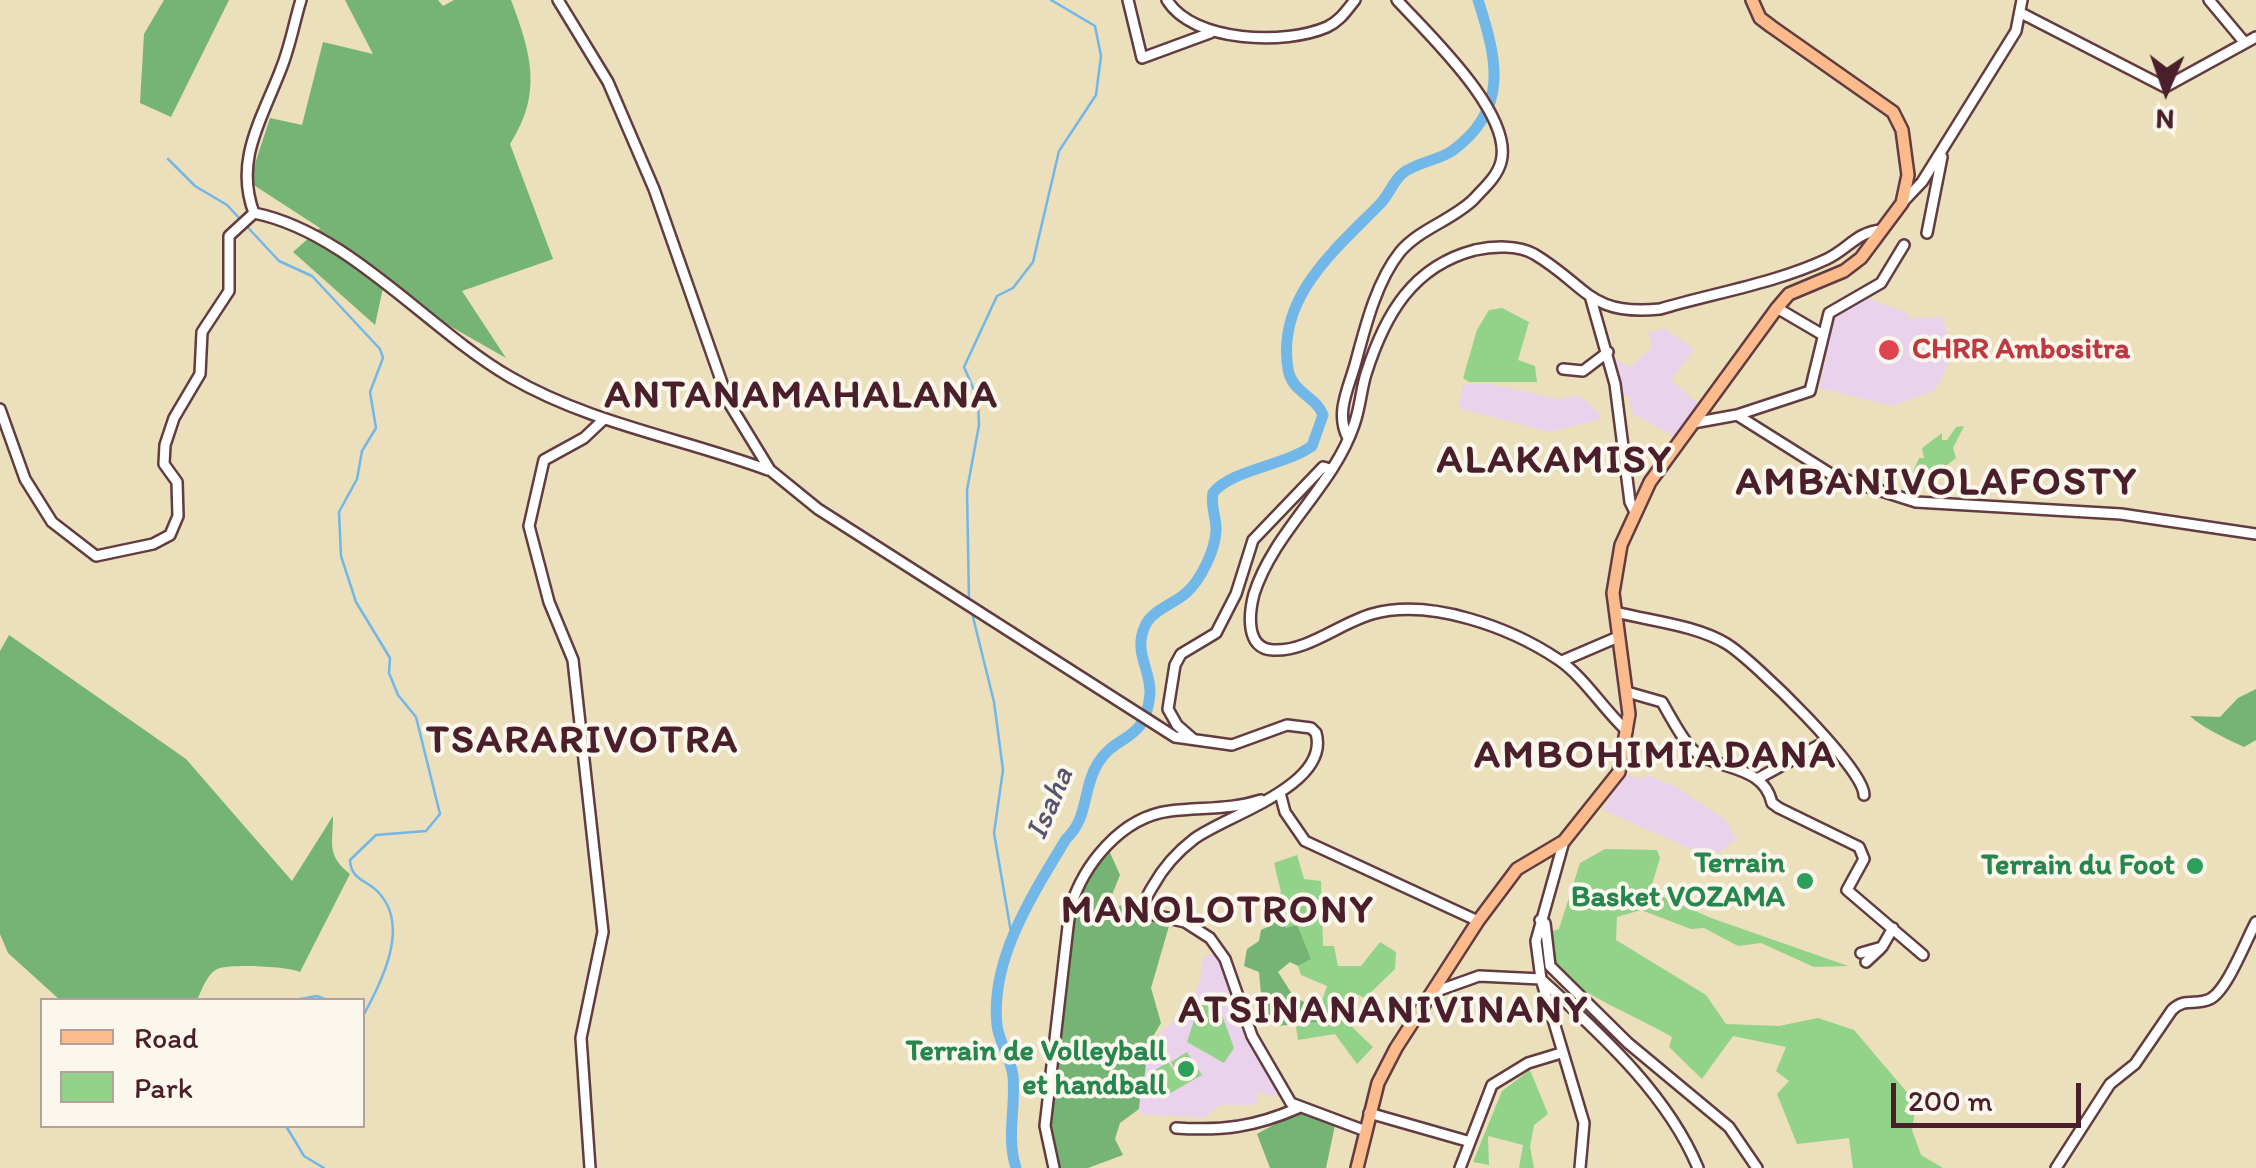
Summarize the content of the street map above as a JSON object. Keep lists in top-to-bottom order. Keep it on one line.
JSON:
{"districts":["ANTANAMAHALANA","ALAKAMISY","AMBANIVOLAFOSTY","TSARARIVOTRA","AMBOHIMIADANA","MANOLOTRONY","ATSINANANIVINANY"],"water":["Isaha"],"places":["CHRR Ambositra","Terrain du Foot","Terrain Basket VOZAMA","Terrain de Volleyball et handball"],"legend":["Road","Park"],"scale_bar":"200 m","north":"bottom"}
